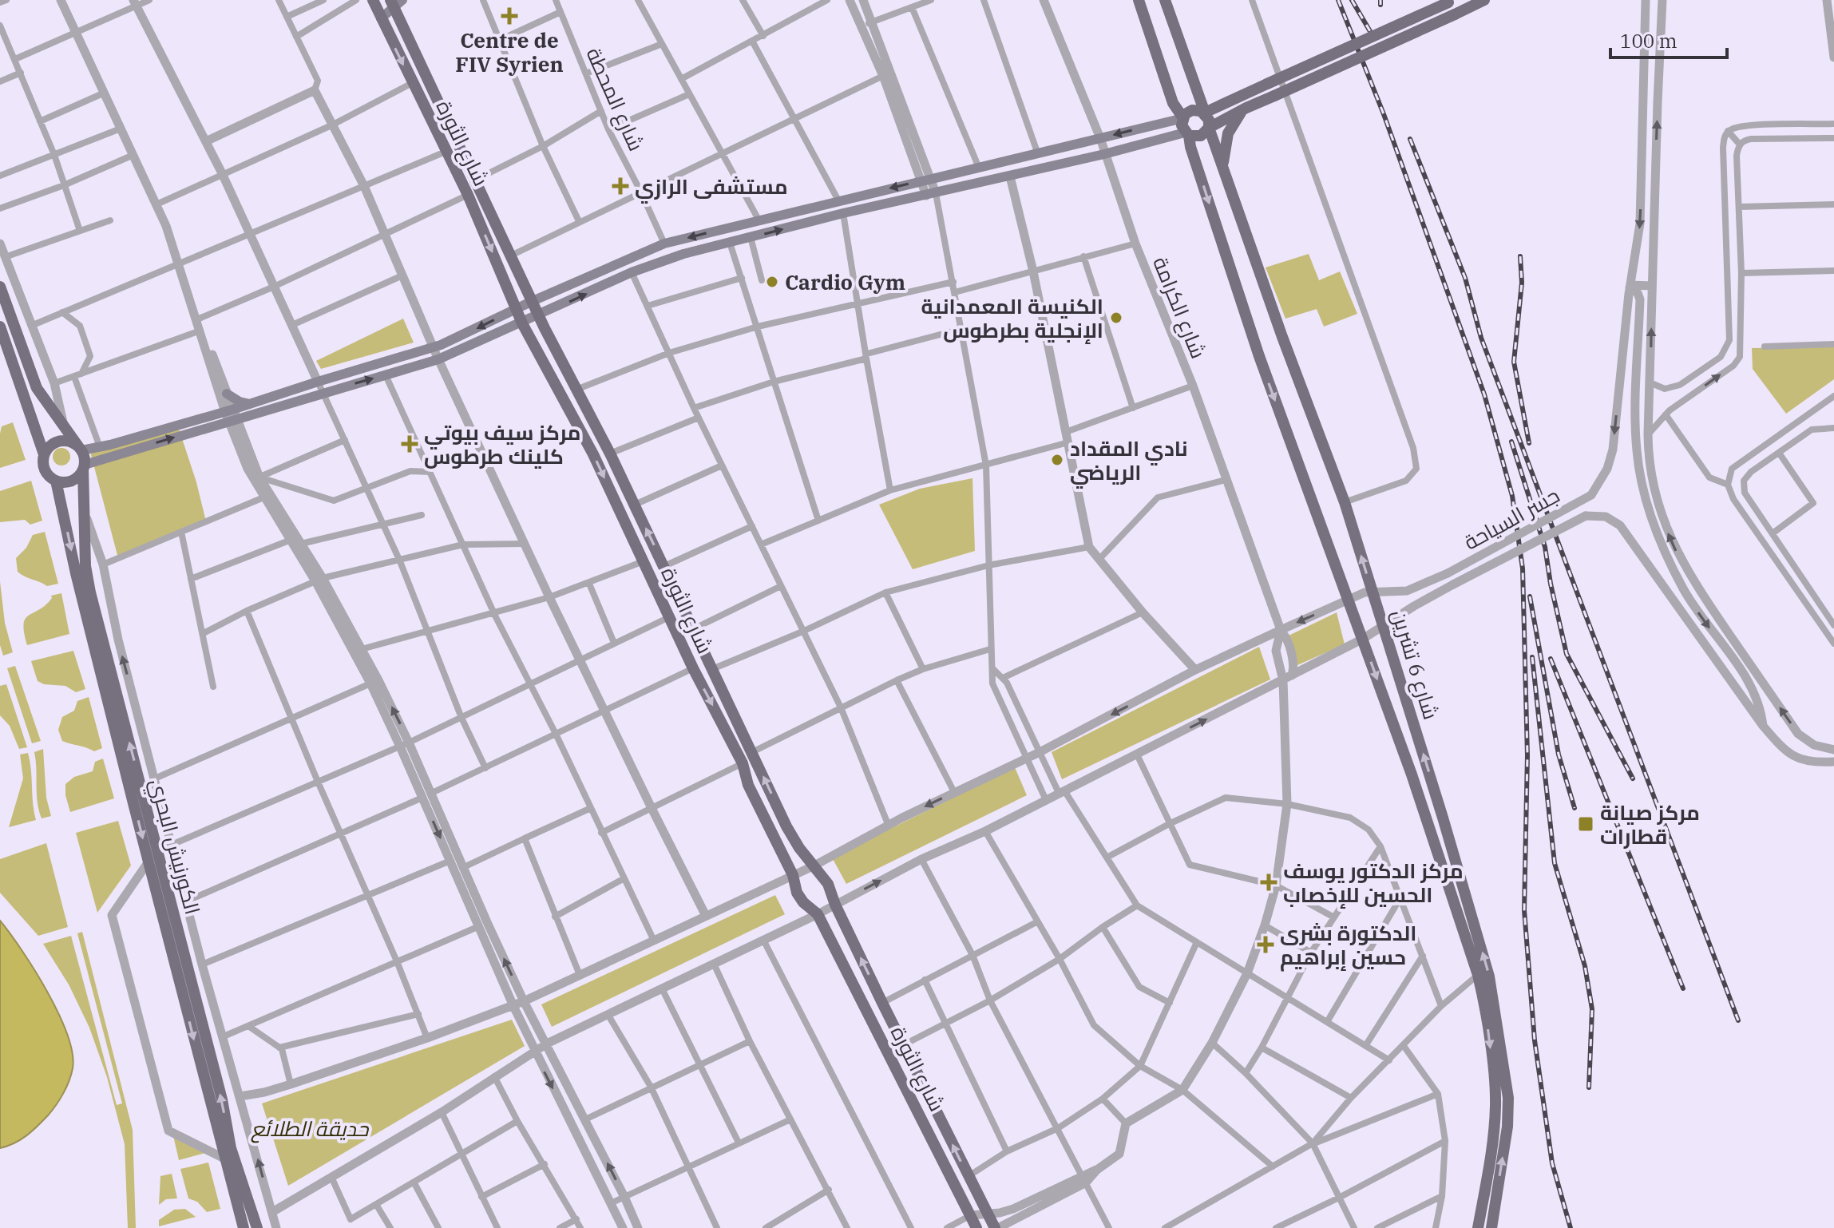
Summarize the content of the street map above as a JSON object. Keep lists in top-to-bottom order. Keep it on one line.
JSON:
{"streets":{"main road":["شارع الثورة","شارع 6 تشرين","الكورنيش البحري"],"street":["شارع المحطة","شارع الكرامة","جسر السياحة"]},"crossings":[["شارع الثورة","جسر السياحة"],["شارع الكرامة","جسر السياحة"],["جسر السياحة","شارع 6 تشرين"]],"parks":["حديقة الطلائع"],"places":{"health":["Centre de FIV Syrien","مستشفى الرازي","مركز سيف بيوتي كلينك طرطوس","مركز الدكتور يوسف الحسين للإخصاب","الدكتورة بشرى حسين إبراهيم"],"other":["Cardio Gym","الكنيسة المعمدانية الإنجلية بطرطوس","نادي المقداد الرياضي"],"transit":["مركز صيانة قطارات"]},"scale_bar":"100 m"}
